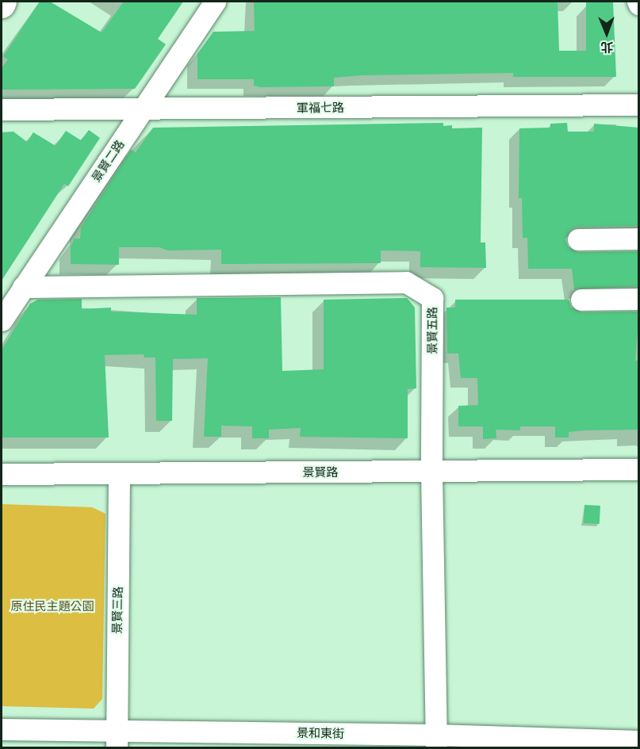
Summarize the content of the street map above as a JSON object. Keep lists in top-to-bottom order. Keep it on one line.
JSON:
{"streets":{"street":["軍福七路","景賢二路","景賢五路","景賢路","景賢三路","景和東街"]},"crossings":[["軍福七路","景賢二路"],["景賢二路","景賢五路"],["景賢五路","景賢路"],["景賢五路","景和東街"],["景賢路","景賢三路"],["景賢三路","景和東街"]],"parks":["原住民主題公園"],"north":"bottom"}
